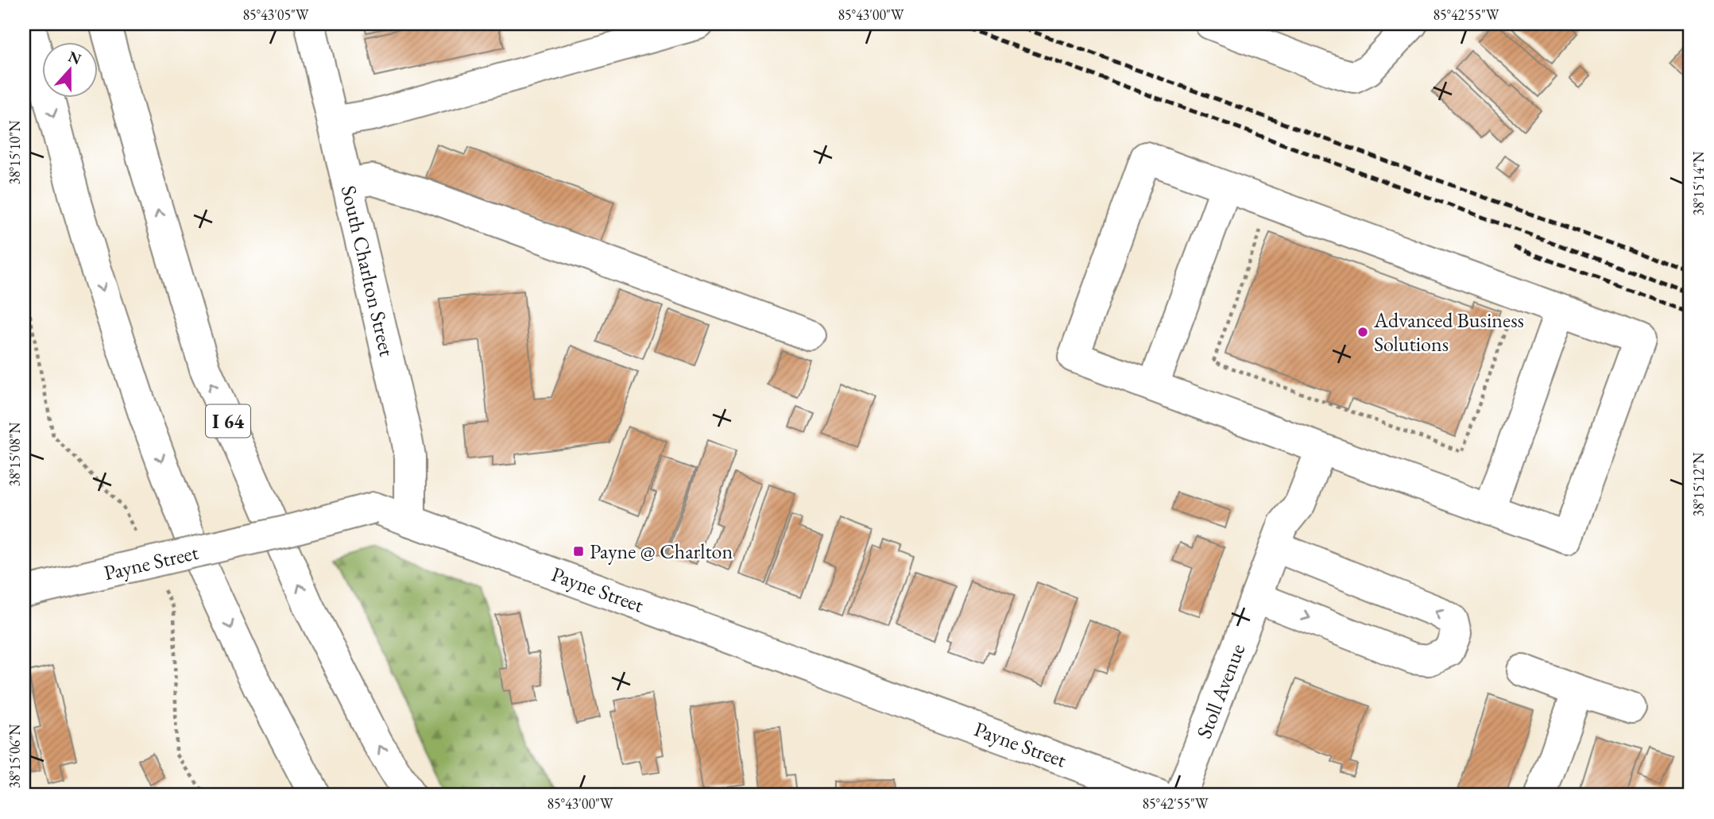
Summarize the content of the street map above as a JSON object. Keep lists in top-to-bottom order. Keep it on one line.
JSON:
{"streets":{"main road":["South Charlton Street","I 64","Payne Street","Stoll Avenue"]},"crossings":[["South Charlton Street","Payne Street"]],"places":{"other":["Advanced Business Solutions"],"transit":["Payne @ Charlton"]},"north":"top","coordinates":["85°43'05\"W","85°43'00\"W","85°42'55\"W","38°15'10\"N","38°15'14\"N","38°15'08\"N","38°15'12\"N","38°15'06\"N"]}
